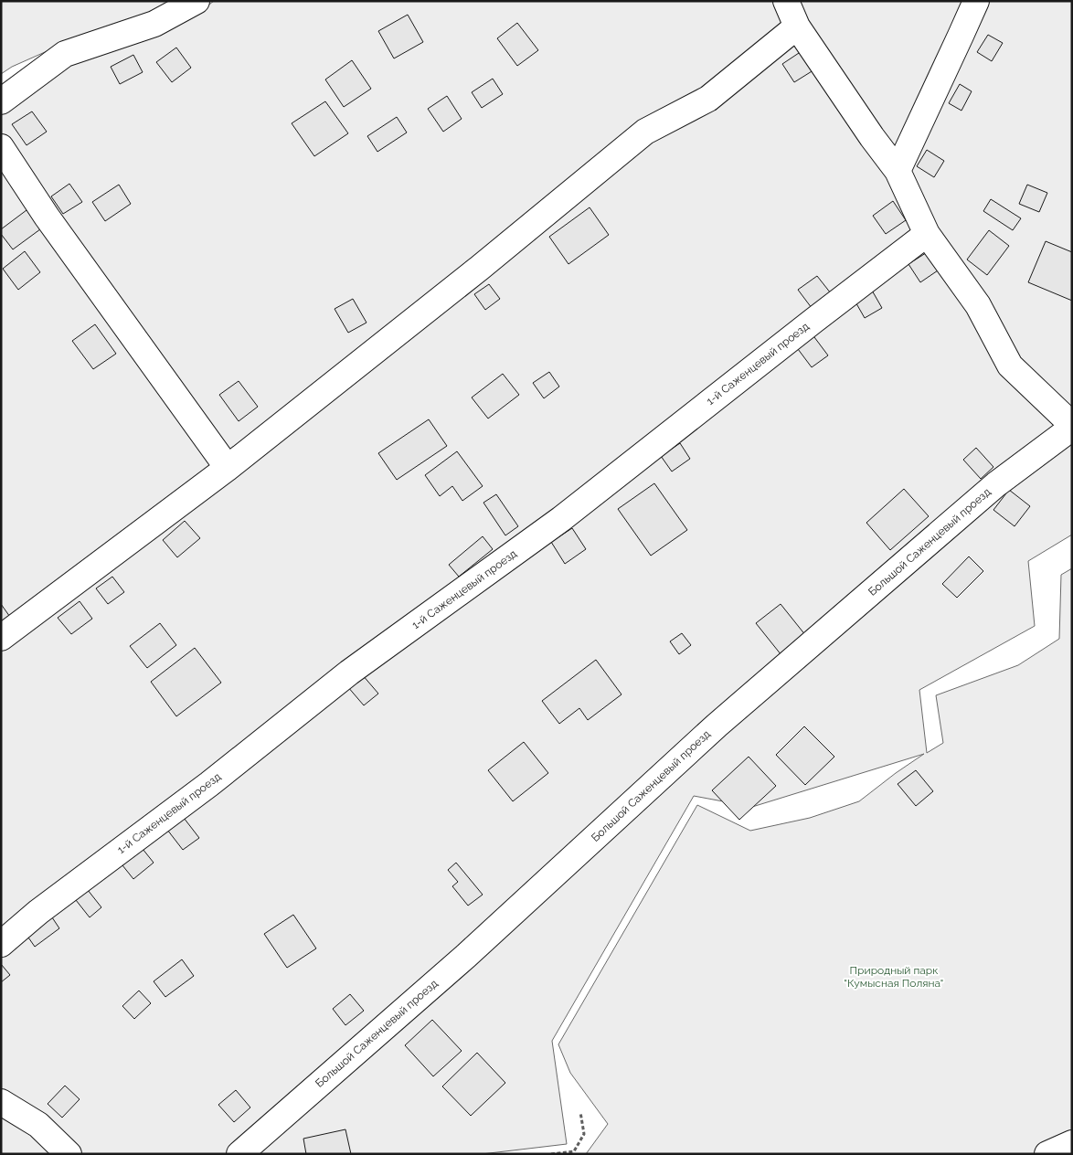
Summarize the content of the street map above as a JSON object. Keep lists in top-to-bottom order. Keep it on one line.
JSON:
{"streets":{"street":["1-й Саженцевый проезд","Большой Саженцевый проезд"]},"parks":["Природный парк \"Кумысная Поляна\""]}
